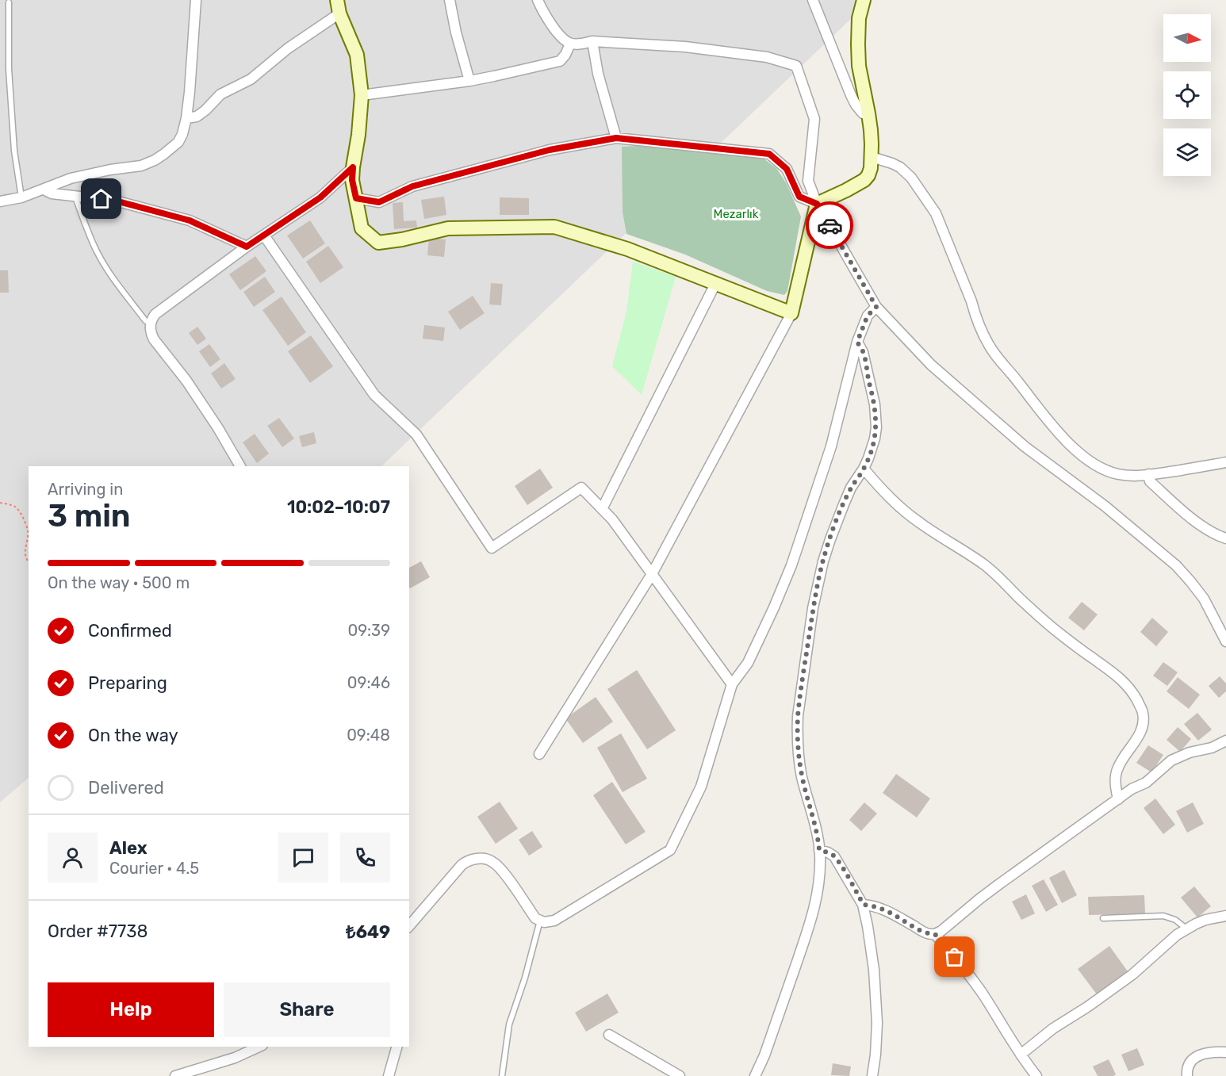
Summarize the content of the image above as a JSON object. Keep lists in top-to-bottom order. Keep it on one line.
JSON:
{"parks":["Mezarlık"],"north":"right","page":{"heading":["3 min","Arriving in","10:02–10:07"],"panel":["Alex","Courier · 4.5","Order #7738","₺649"],"bar":"On the way · 500 m","list":[["Confirmed","09:39"],["Preparing","09:46"],["On the way","09:48"],"Delivered"],"buttons":["Help","Share"]}}
